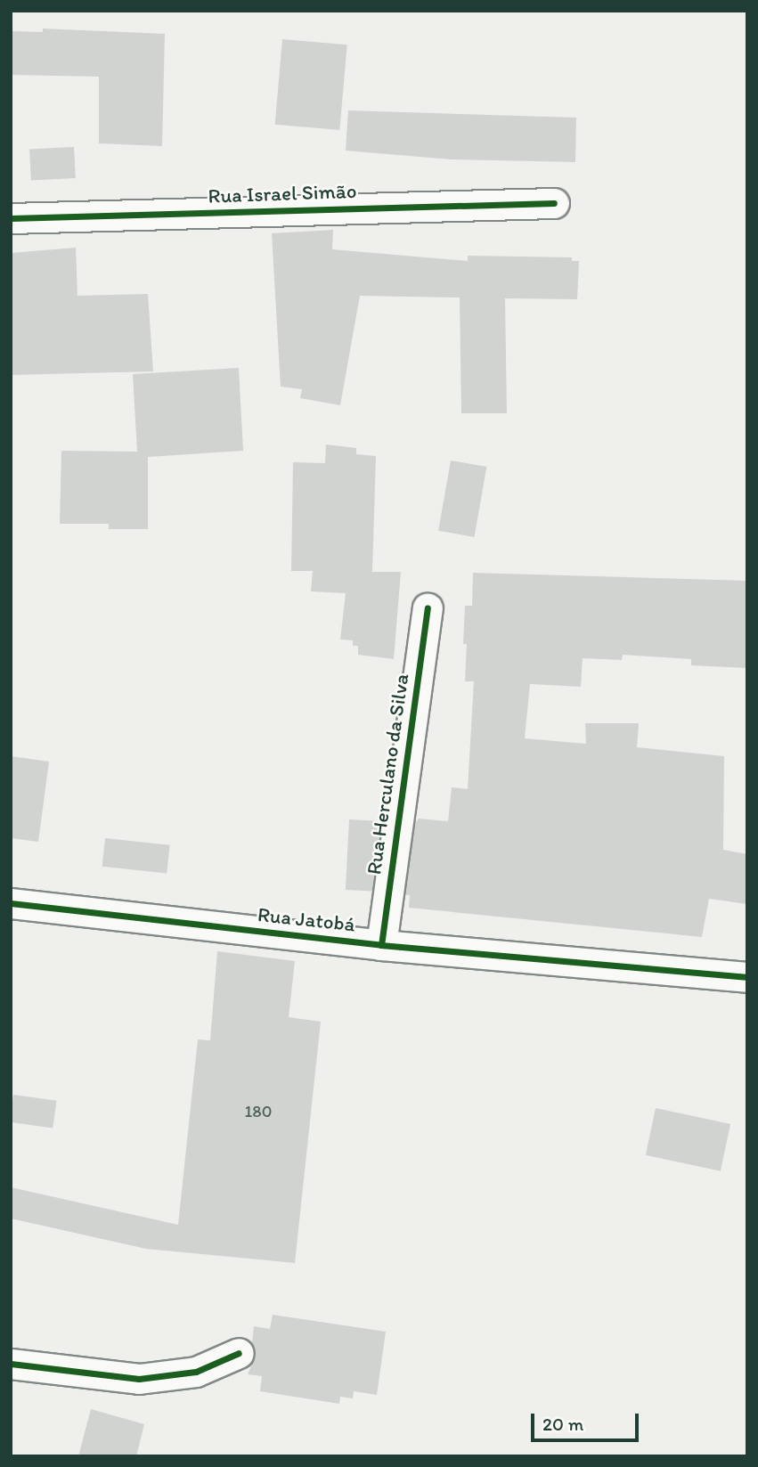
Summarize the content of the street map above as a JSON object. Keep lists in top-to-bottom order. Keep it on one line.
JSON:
{"streets":{"street":["Rua Israel Simão","Rua Herculano da Silva","Rua Jatobá"]},"crossings":[["Rua Herculano da Silva","Rua Jatobá"]],"house_numbers":["180"],"scale_bar":"20 m"}
